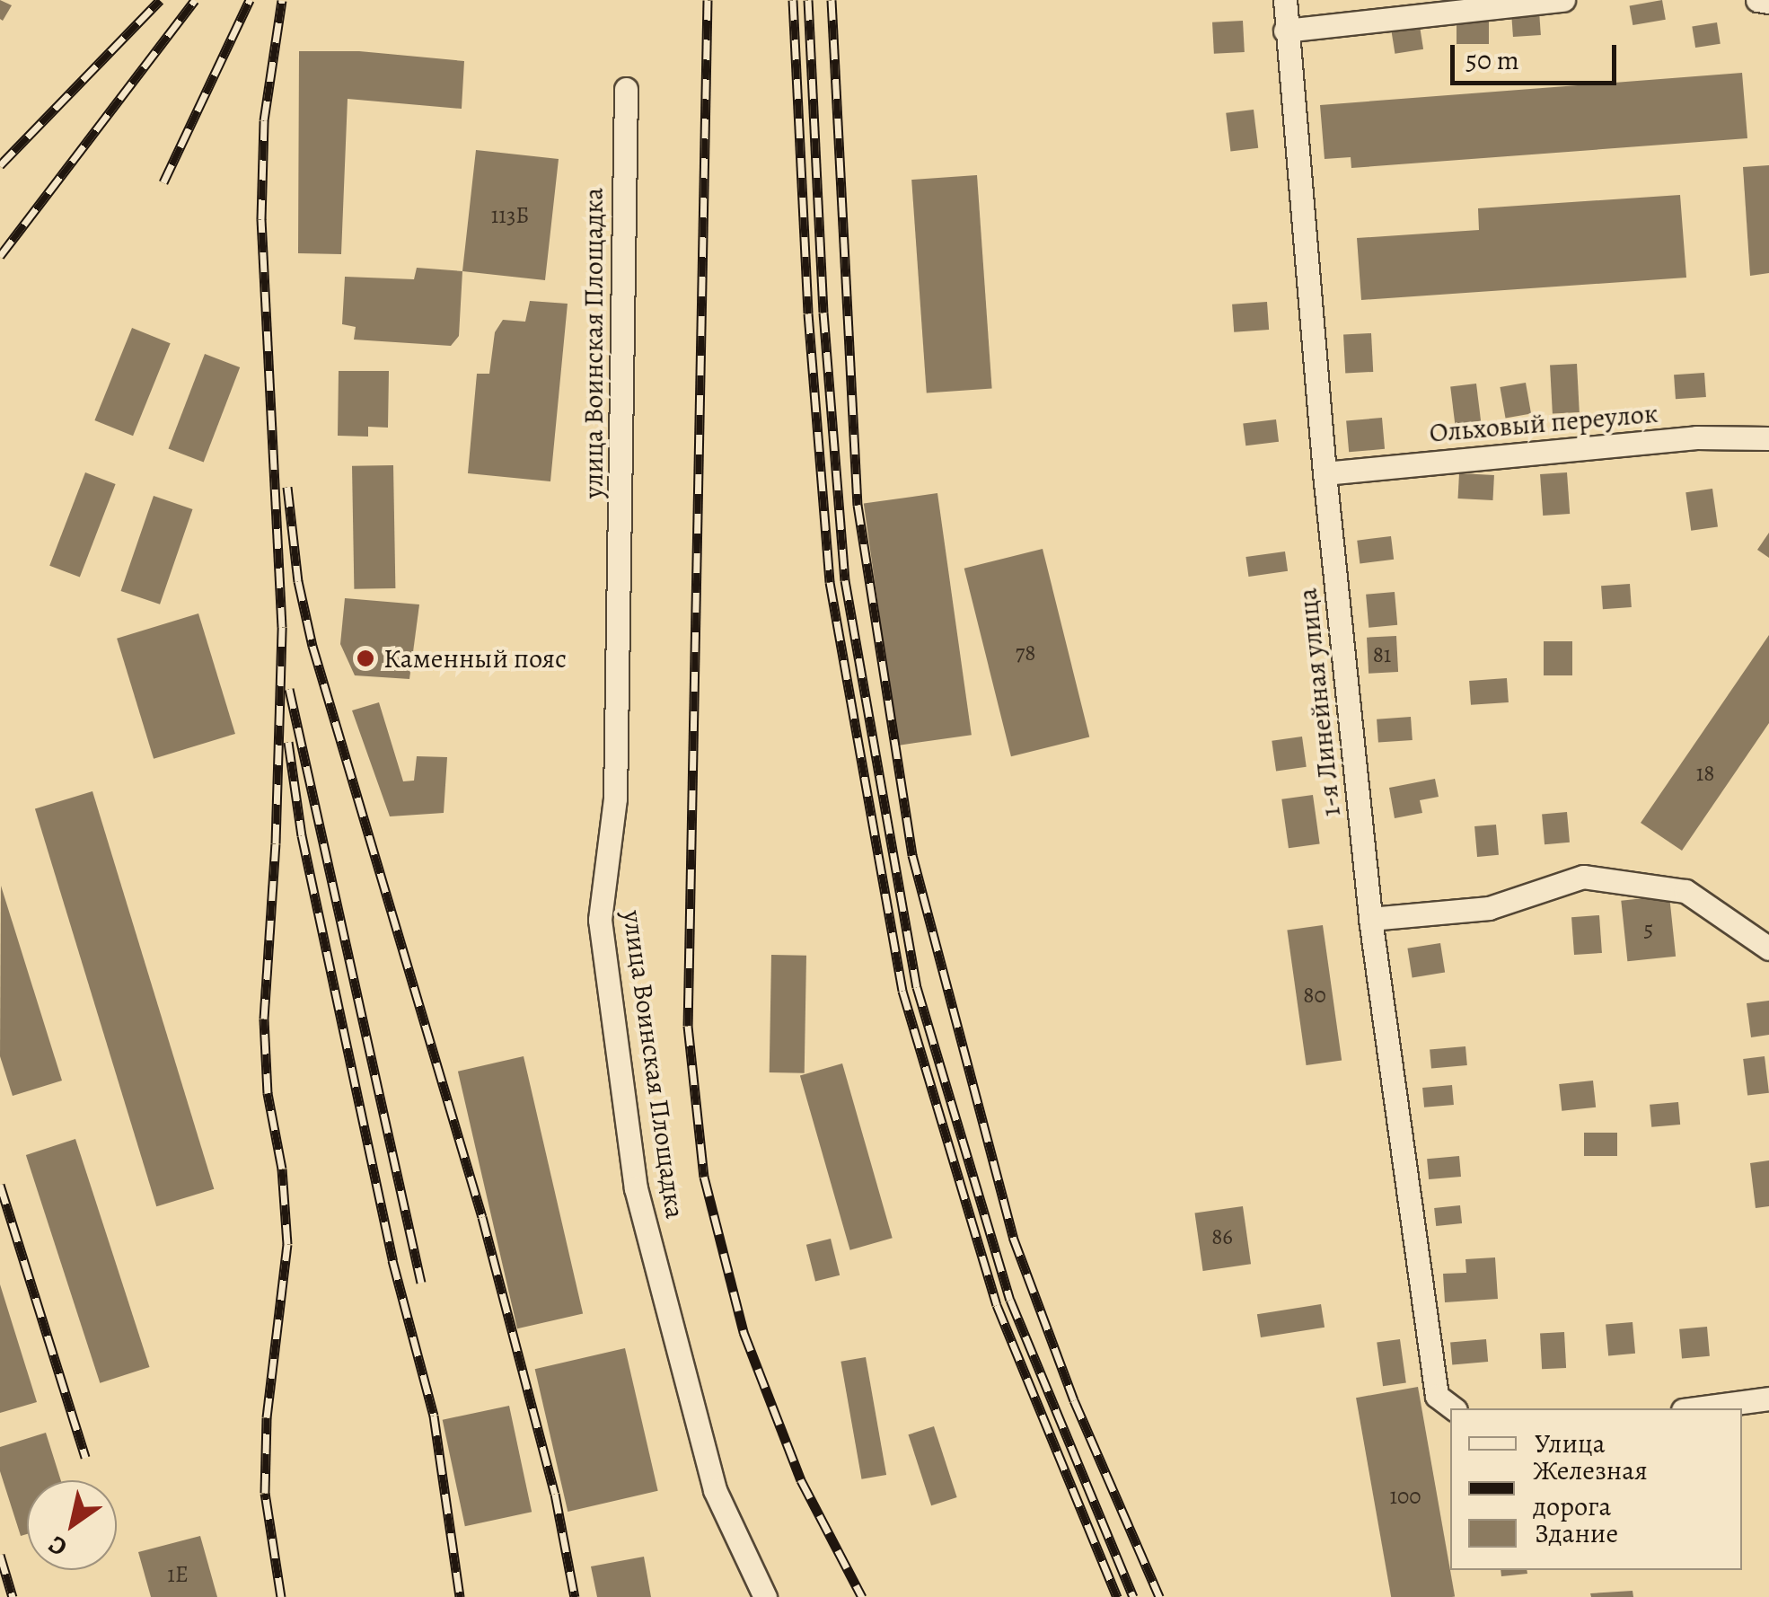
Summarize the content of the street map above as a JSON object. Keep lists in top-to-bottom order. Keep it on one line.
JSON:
{"streets":{"street":["улица Воинская Площадка","Ольховый переулок","1-я Линейная улица"]},"crossings":[["Ольховый переулок","1-я Линейная улица"]],"places":["Каменный пояс"],"house_numbers":["113Б","78","81","18","5","80","86","100","1Е"],"legend":["Улица","Железная дорога","Здание"],"scale_bar":"50 m","north":"bottom left"}
